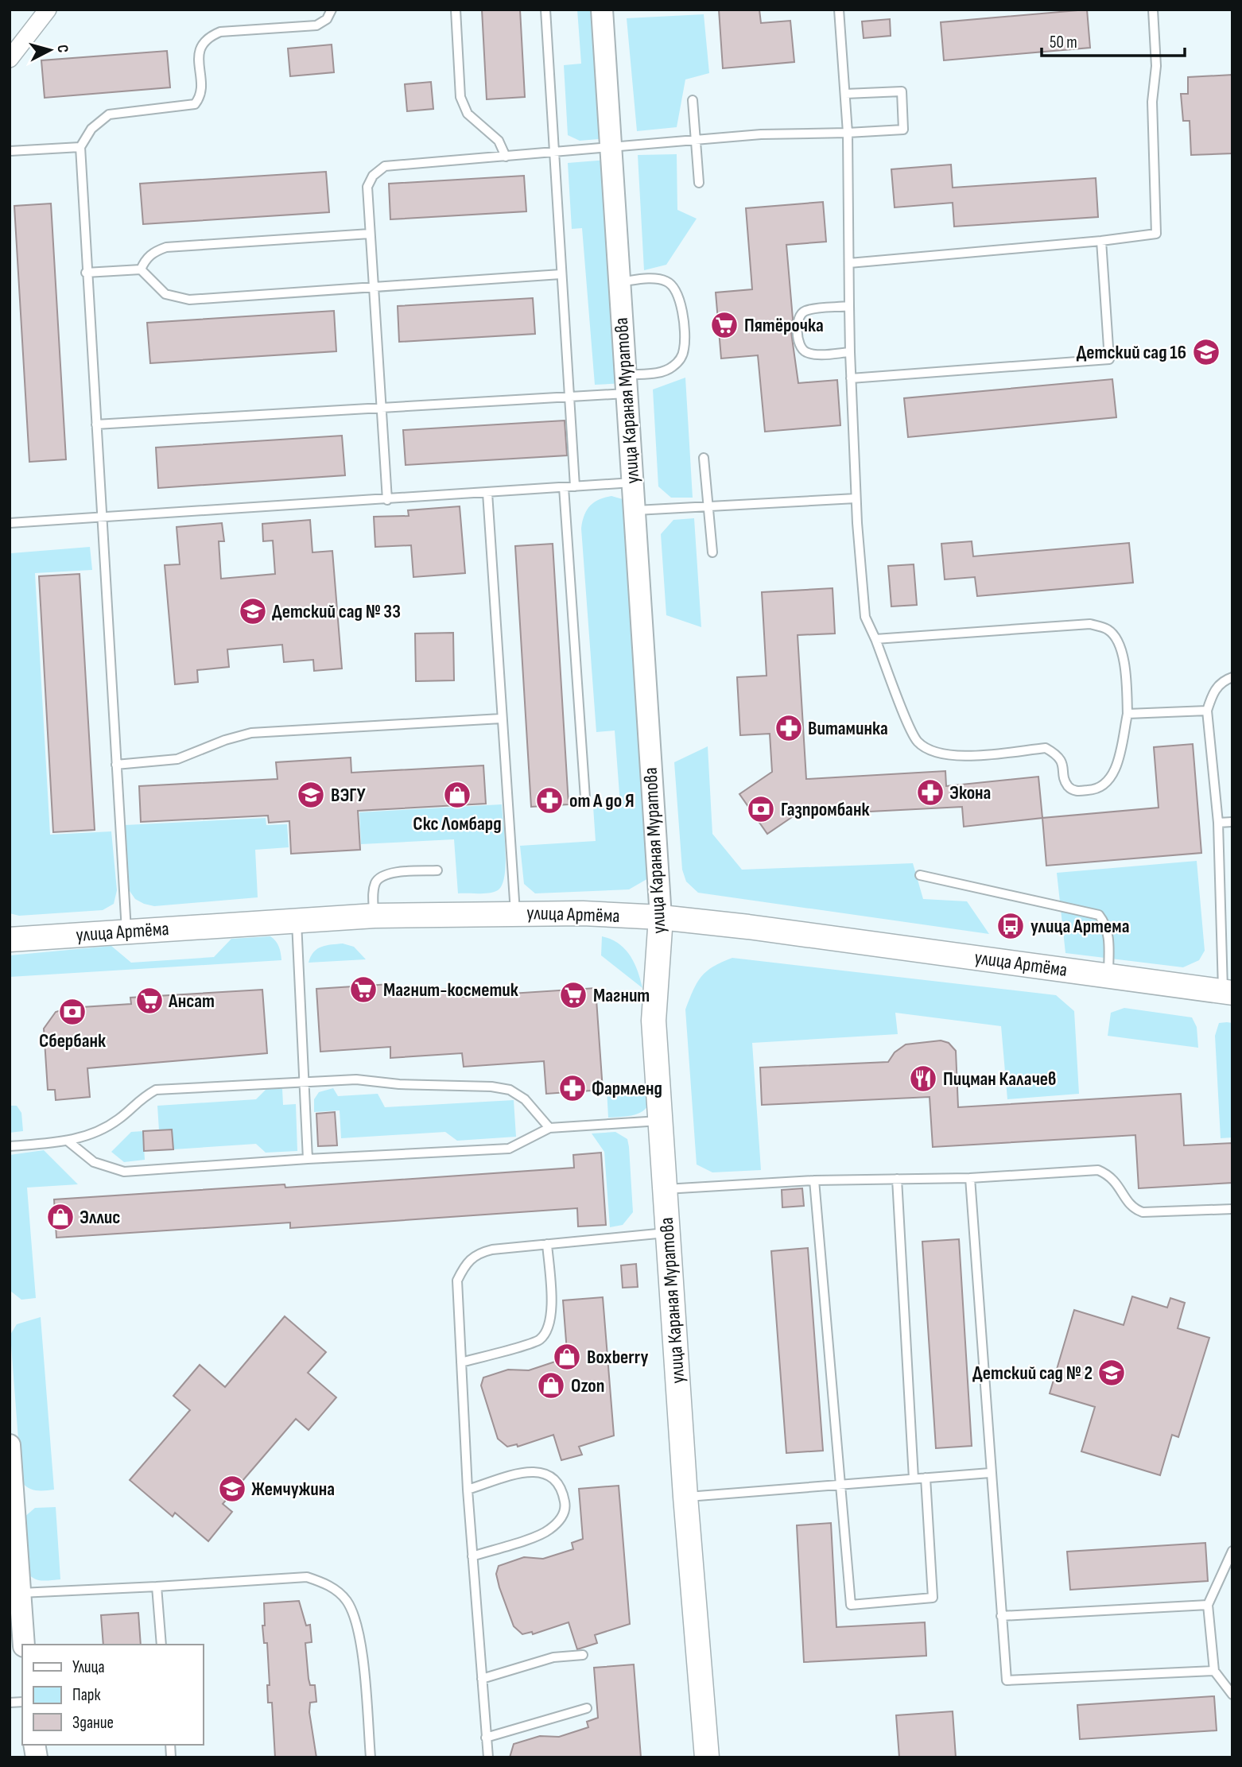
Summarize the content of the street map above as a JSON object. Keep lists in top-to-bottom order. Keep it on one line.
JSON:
{"streets":{"main road":["улица Караная Муратова","улица Артёма"]},"crossings":[["улица Караная Муратова","улица Артёма"]],"places":{"supermarket":["Пятёрочка","Магнит-косметик","Магнит","Ансат"],"school or university":["Детский сад 16","Детский сад № 33","ВЭГУ","Детский сад № 2","Жемчужина"],"pharmacy":["Витаминка","Экона","от А до Я","Фармленд"],"shop":["Скс Ломбард","Эллис","Boxberry","Ozon"],"bank":["Газпромбанк","Сбербанк"],"bus stop":["улица Артема"],"restaurant":["Пицман Калачев"]},"legend":["Улица","Парк","Здание"],"scale_bar":"50 m","north":"right"}
